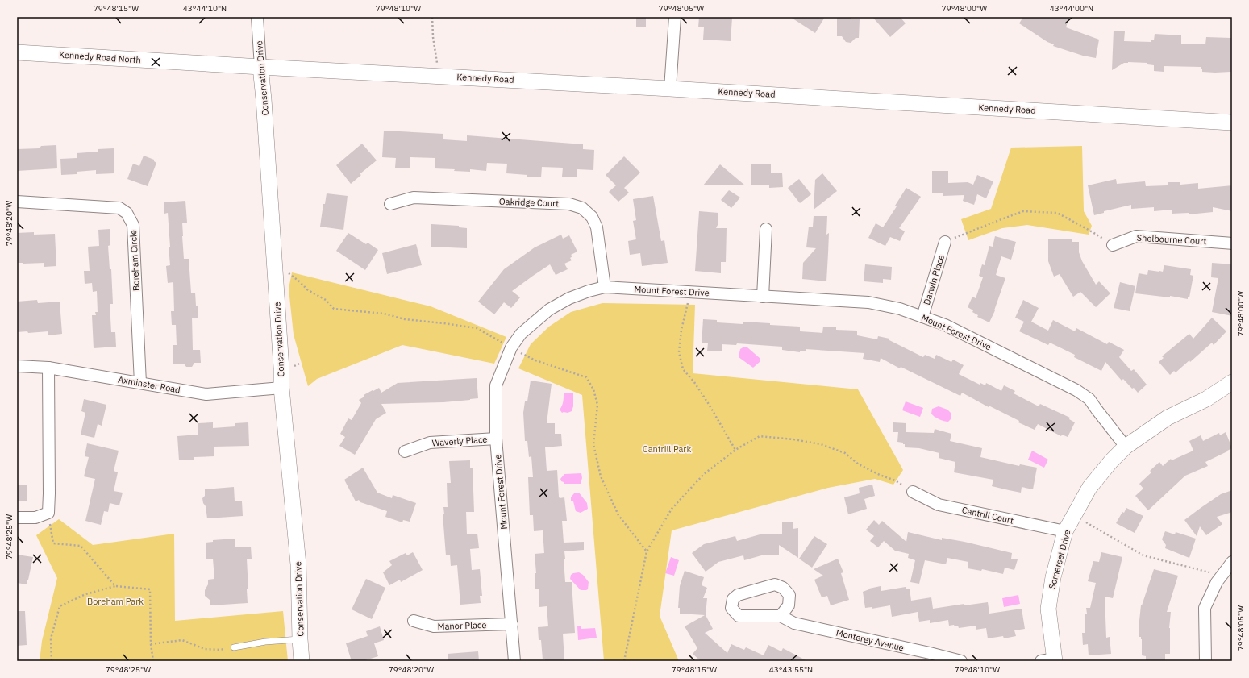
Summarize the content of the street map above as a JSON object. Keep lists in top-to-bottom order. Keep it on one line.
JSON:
{"streets":{"main road":["Kennedy Road North","Conservation Drive","Kennedy Road","Somerset Drive"],"street":["Oakridge Court","Shelbourne Court","Boreham Circle","Darwin Place","Mount Forest Drive","Axminster Road","Waverly Place","Cantrill Court","Manor Place","Monterey Avenue"]},"crossings":[["Kennedy Road North","Conservation Drive"],["Kennedy Road North","Kennedy Road"],["Conservation Drive","Kennedy Road"],["Conservation Drive","Axminster Road"],["Oakridge Court","Mount Forest Drive"],["Boreham Circle","Axminster Road"],["Darwin Place","Mount Forest Drive"],["Mount Forest Drive","Waverly Place"],["Mount Forest Drive","Somerset Drive"],["Mount Forest Drive","Manor Place"],["Cantrill Court","Somerset Drive"]],"parks":["Cantrill Park","Boreham Park"],"coordinates":["79°48'15\"W","43°44'10\"N","79°48'10\"W","79°48'05\"W","79°48'00\"W","43°44'00\"N","79°48'20\"W","79°48'25\"W","43°43'55\"N"]}
